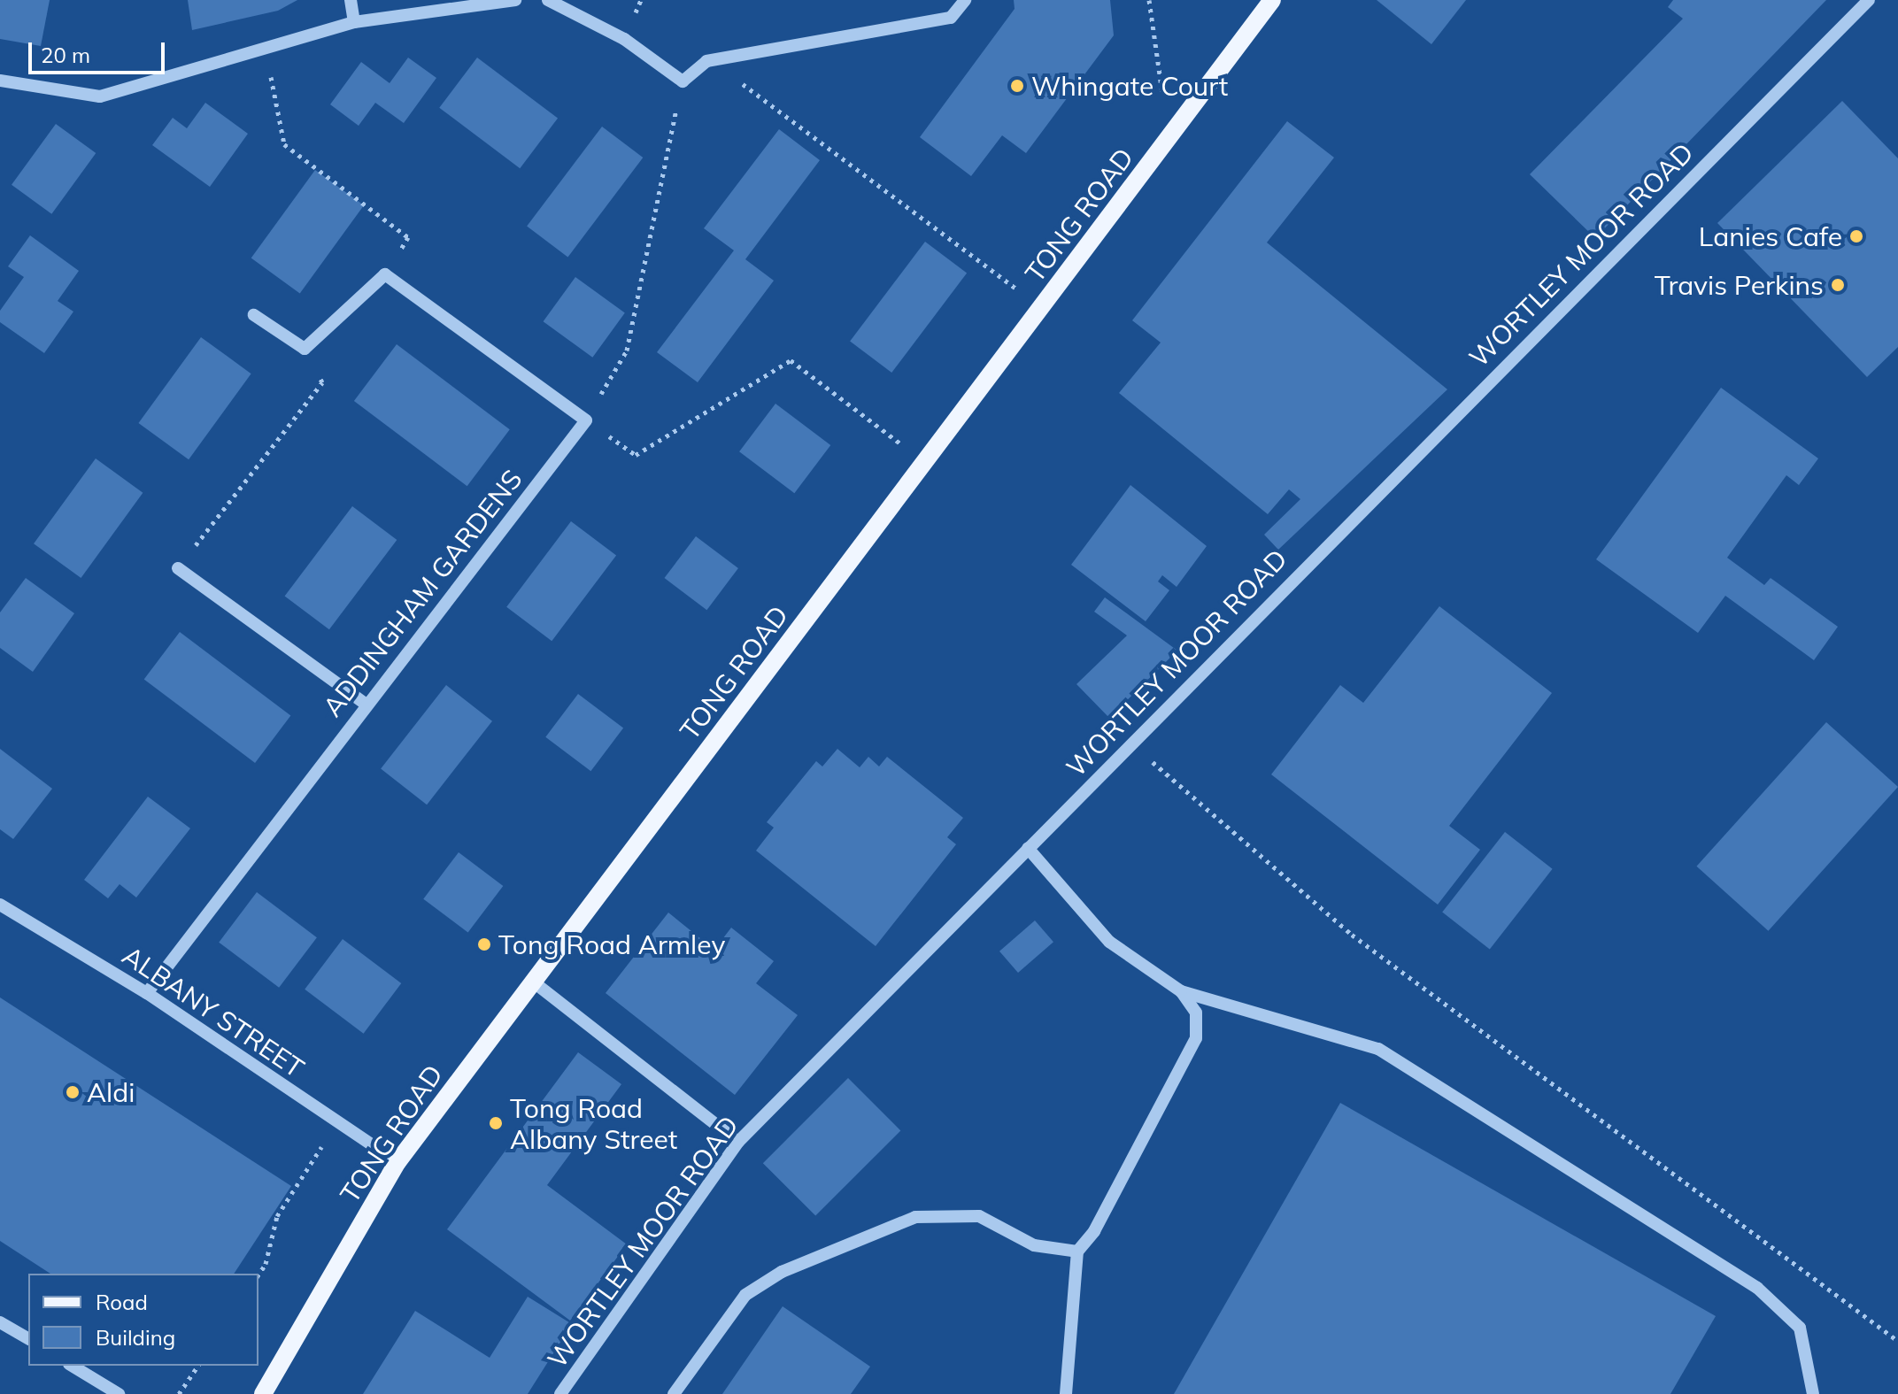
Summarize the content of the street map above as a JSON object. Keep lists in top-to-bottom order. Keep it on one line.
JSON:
{"streets":{"main road":["TONG ROAD"],"street":["WORTLEY MOOR ROAD","ADDINGHAM GARDENS","ALBANY STREET"]},"crossings":[["TONG ROAD","ALBANY STREET"],["ADDINGHAM GARDENS","ALBANY STREET"]],"places":["Whingate Court","Lanies Cafe","Travis Perkins","Tong Road Armley","Aldi","Tong Road Albany Street"],"legend":["Road","Building"],"scale_bar":"20 m"}
